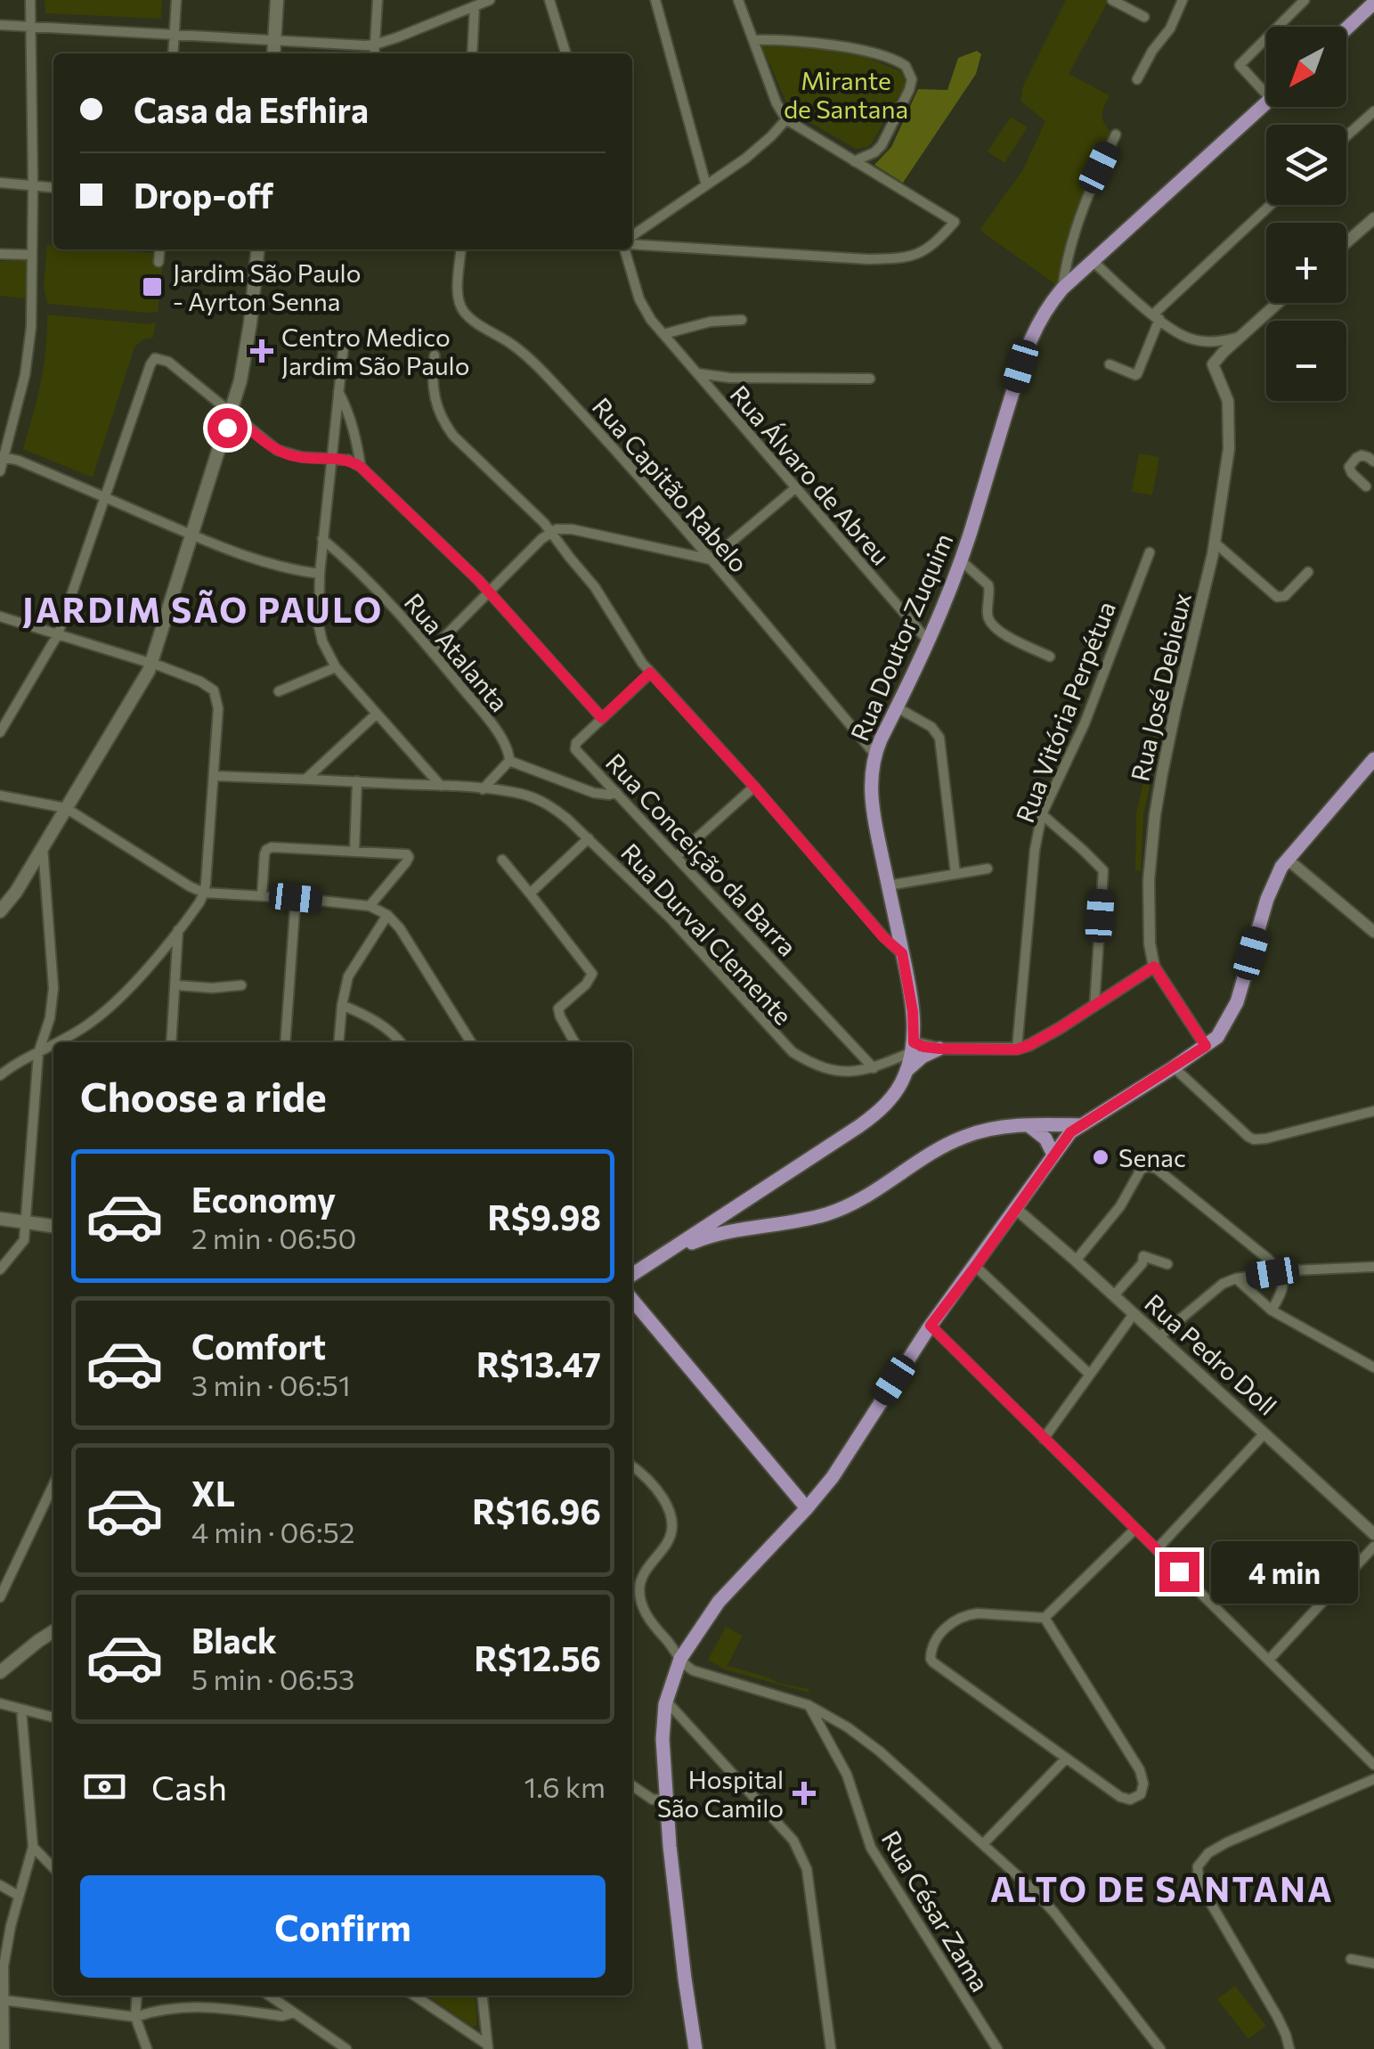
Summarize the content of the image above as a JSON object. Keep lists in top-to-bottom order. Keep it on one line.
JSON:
{"streets":{"main road":["Rua Doutor Zuquim"],"street":["Rua Álvaro de Abreu","Rua Capitão Rabelo","Rua Atalanta","Rua José Debieux","Rua Vitória Perpétua","Rua Conceição da Barra","Rua Durval Clemente","Rua Pedro Doll","Rua César Zama"]},"crossings":[["Rua Álvaro de Abreu","Rua Doutor Zuquim"],["Rua Capitão Rabelo","Rua Doutor Zuquim"],["Rua Doutor Zuquim","Rua Durval Clemente"],["Rua Conceição da Barra","Rua Durval Clemente"]],"districts":["JARDIM SÃO PAULO","ALTO DE SANTANA"],"parks":["Mirante de Santana"],"places":{"transit":["Jardim São Paulo - Ayrton Senna"],"health":["Centro Medico Jardim São Paulo","Hospital São Camilo"],"other":["Senac"]},"north":"bottom left","page":{"map_buttons":["+","−"],"banner":["Casa da Esfhira","Drop-off"],"heading":"Choose a ride","list":[{"name":"Economy","note":"2 min · 06:50","value":"R$9.98"},{"name":"Comfort","note":"3 min · 06:51","value":"R$13.47"},{"name":"XL","note":"4 min · 06:52","value":"R$16.96"},{"name":"Black","note":"5 min · 06:53","value":"R$12.56"}],"bubble":"4 min","pay":["Cash","1.6 km"],"buttons":"Confirm"}}
